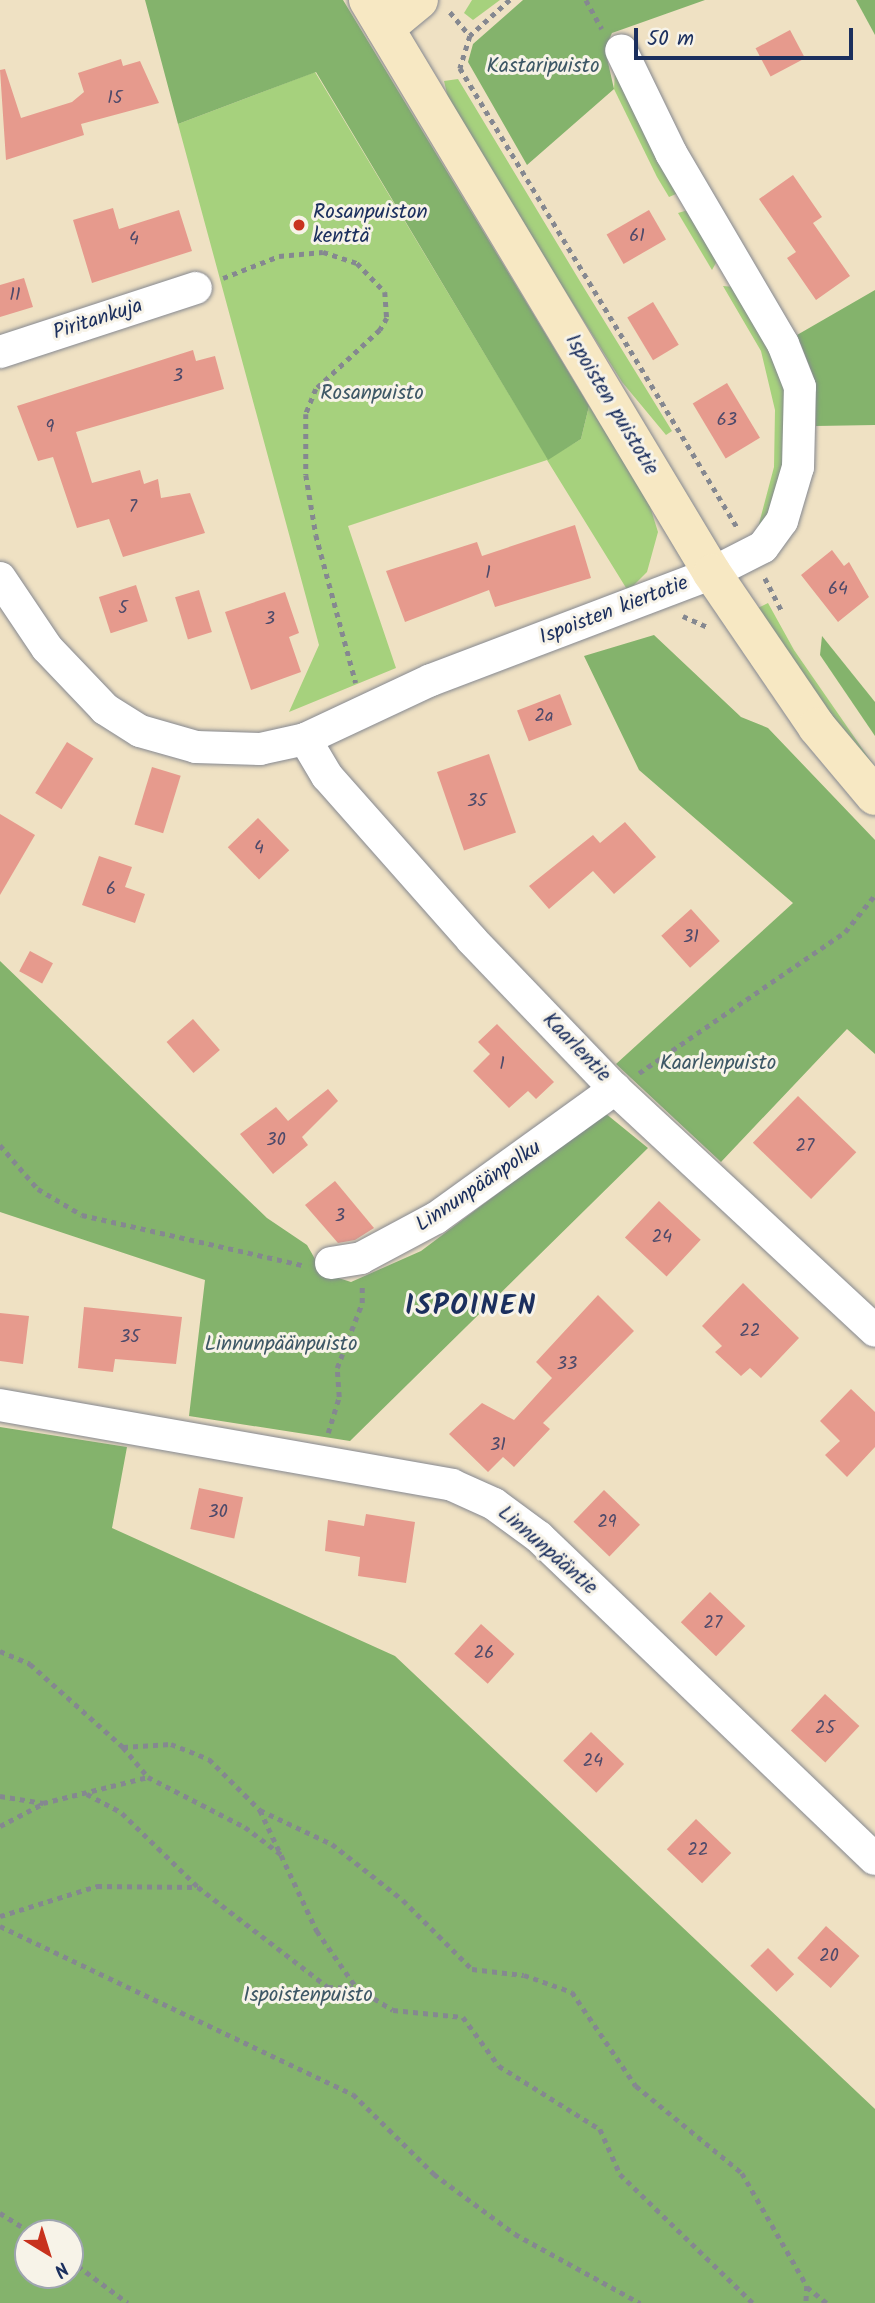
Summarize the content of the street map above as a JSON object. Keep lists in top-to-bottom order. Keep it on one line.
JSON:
{"streets":{"main road":["Ispoisten puistotie"],"street":["Piritankuja","Ispoisten kiertotie","Kaarlentie","Linnunpäänpolku","Linnunpääntie"]},"crossings":[["Ispoisten puistotie","Ispoisten kiertotie"],["Ispoisten kiertotie","Kaarlentie"],["Kaarlentie","Linnunpäänpolku"]],"districts":["ISPOINEN"],"parks":["Kastaripuisto","Rosanpuisto","Kaarlenpuisto","Linnunpäänpuisto","Ispoistenpuisto"],"places":["Rosanpuiston kenttä"],"house_numbers":["15","61","4","11","3","63","9","7","1","64","5","3","2a","35","4","6","31","1","30","27","3","24","22","35","33","31","30","29","27","26","25","24","22","20"],"scale_bar":"50 m","north":"bottom right"}
